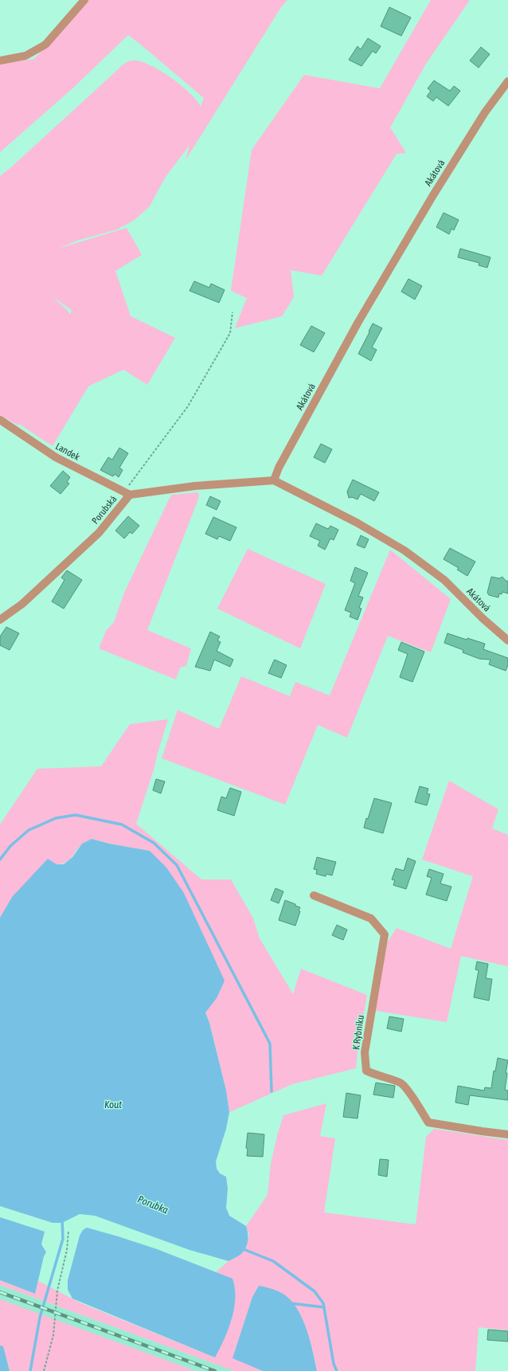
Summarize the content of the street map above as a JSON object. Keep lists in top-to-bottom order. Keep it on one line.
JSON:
{"streets":{"street":["Akátová","Landek","Porubská","K Rybníku"]},"crossings":[["Akátová","Porubská"],["Landek","Porubská"]],"water":["Kout","Porubka"]}
